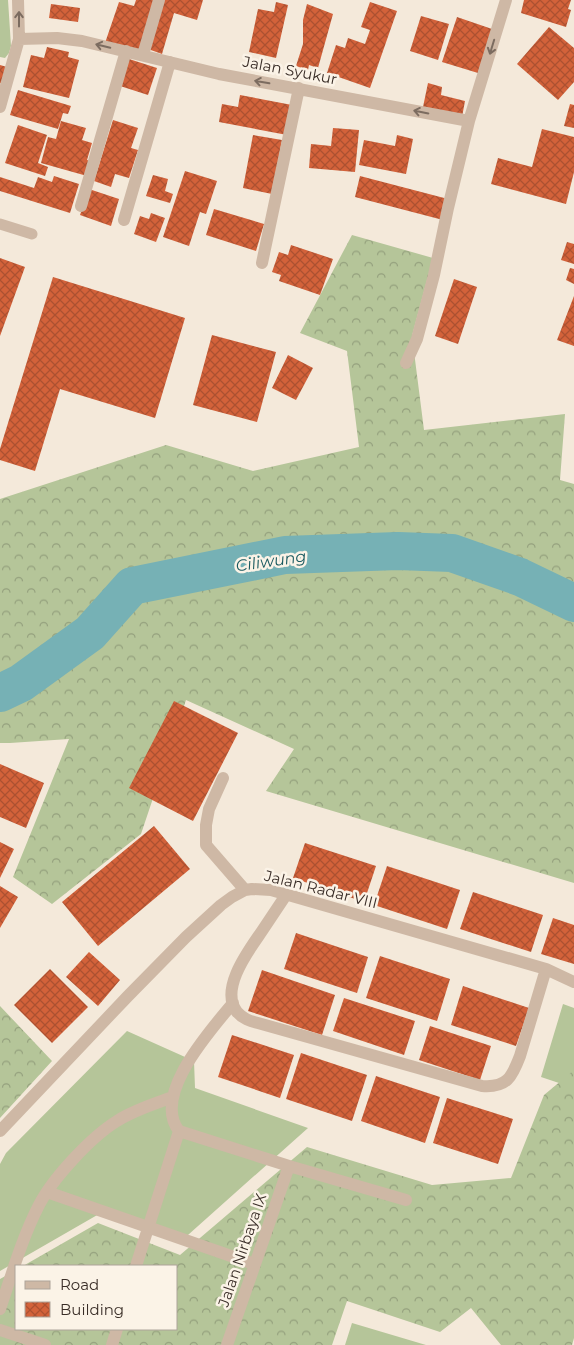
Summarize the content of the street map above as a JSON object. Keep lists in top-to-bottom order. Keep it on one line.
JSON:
{"streets":{"street":["Jalan Syukur","Jalan Radar VIII","Jalan Nirbaya IX"]},"one_way":["Jalan Syukur"],"water":["Ciliwung"],"legend":["Road","Building"]}
